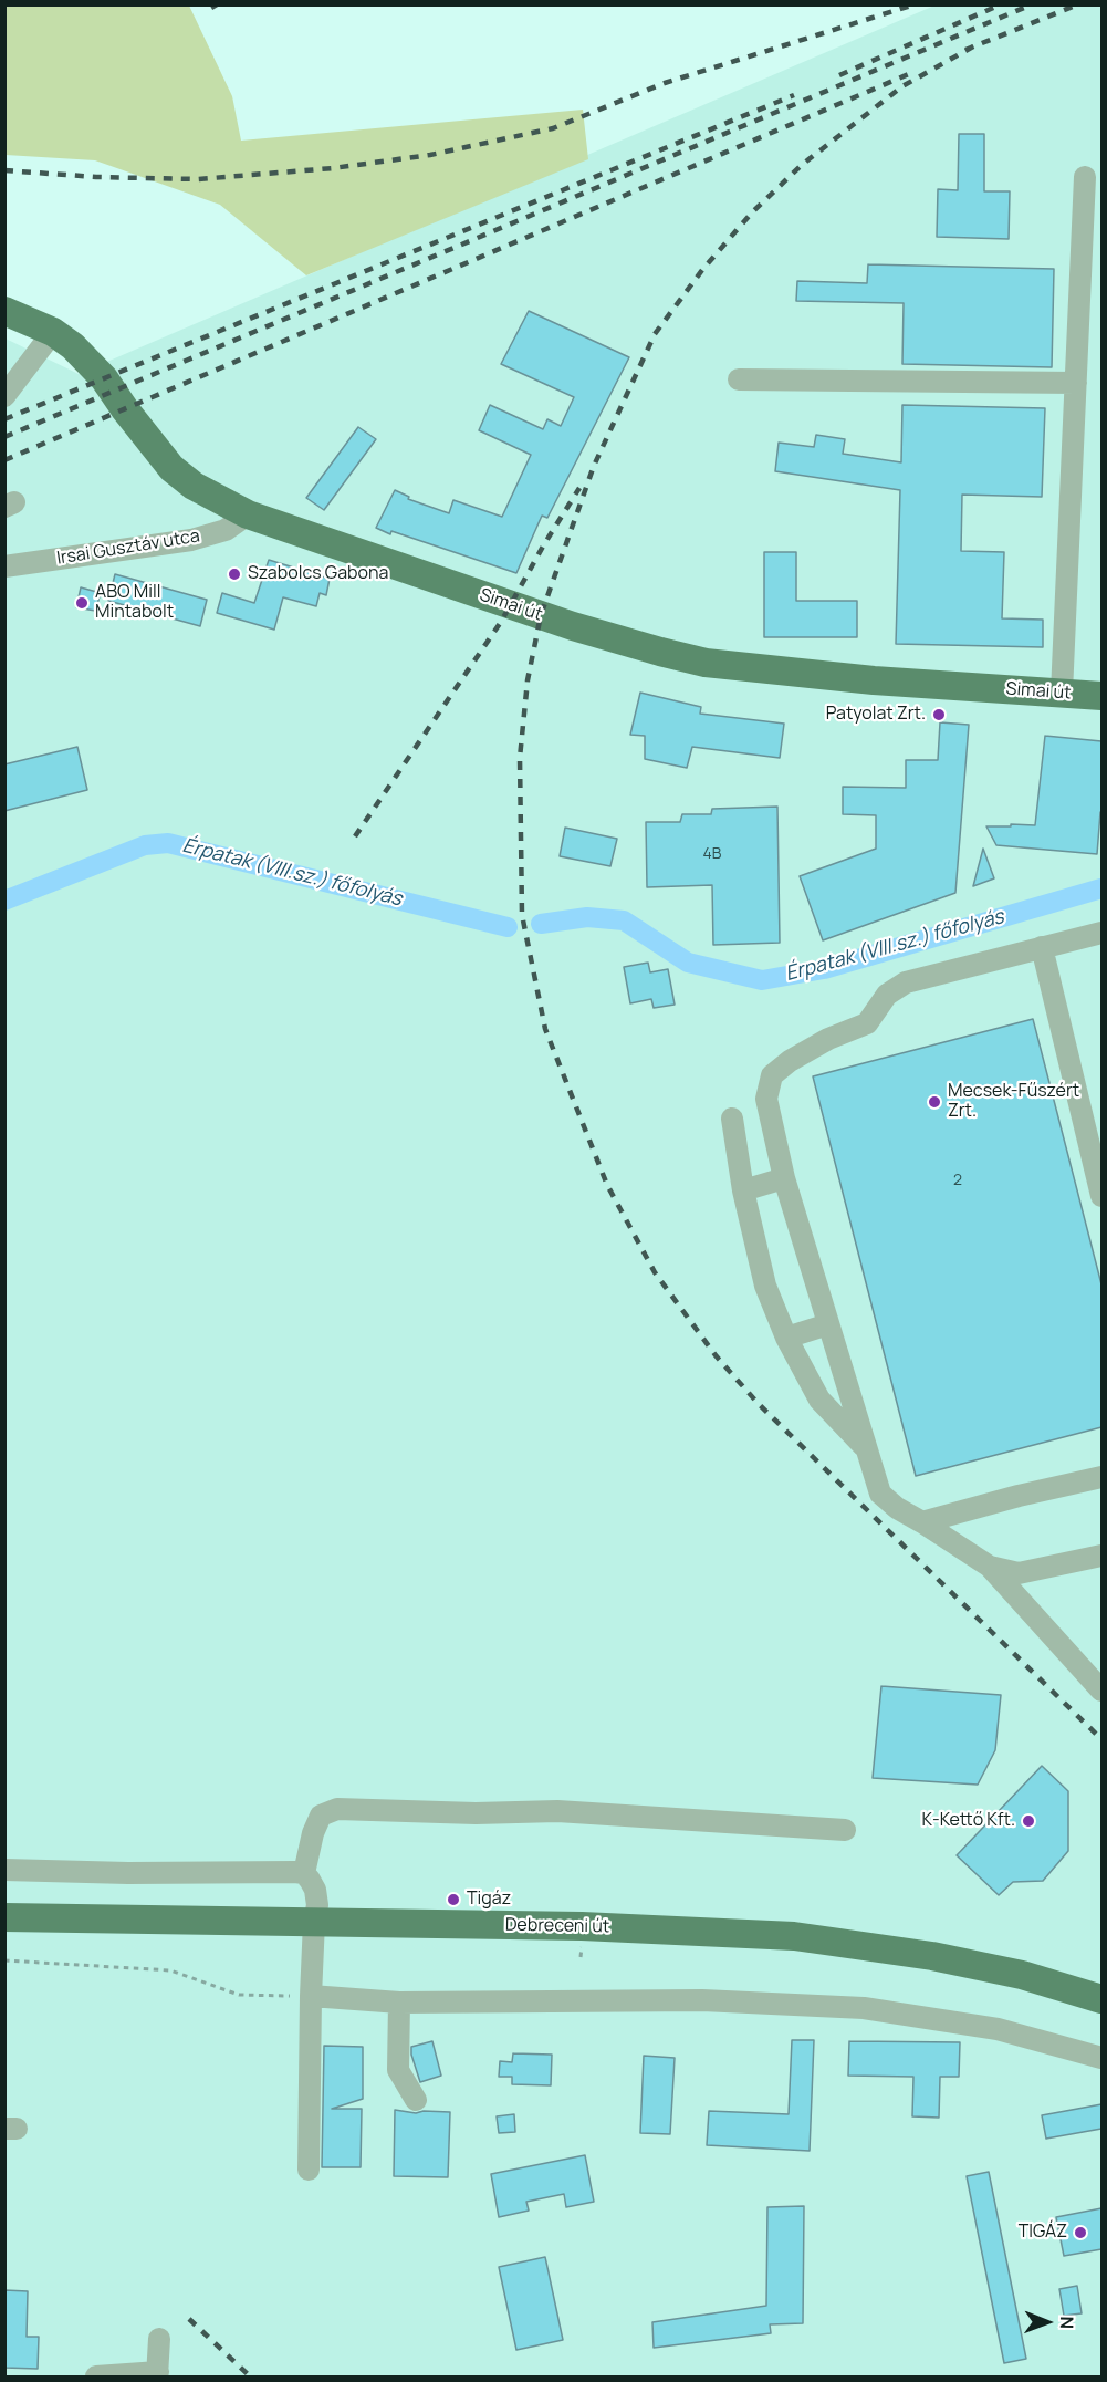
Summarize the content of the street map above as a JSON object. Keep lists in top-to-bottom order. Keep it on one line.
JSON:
{"streets":{"main road":["Simai út","Debreceni út"],"street":["Irsai Gusztáv utca"]},"crossings":[["Irsai Gusztáv utca","Simai út"]],"water":["Érpatak (VIII.sz.) főfolyás"],"places":["Szabolcs Gabona","ABO Mill Mintabolt","Patyolat Zrt.","Mecsek-Fűszért Zrt.","K-Kettő Kft.","Tigáz","TIGÁZ"],"house_numbers":["4B","2"],"north":"right"}
